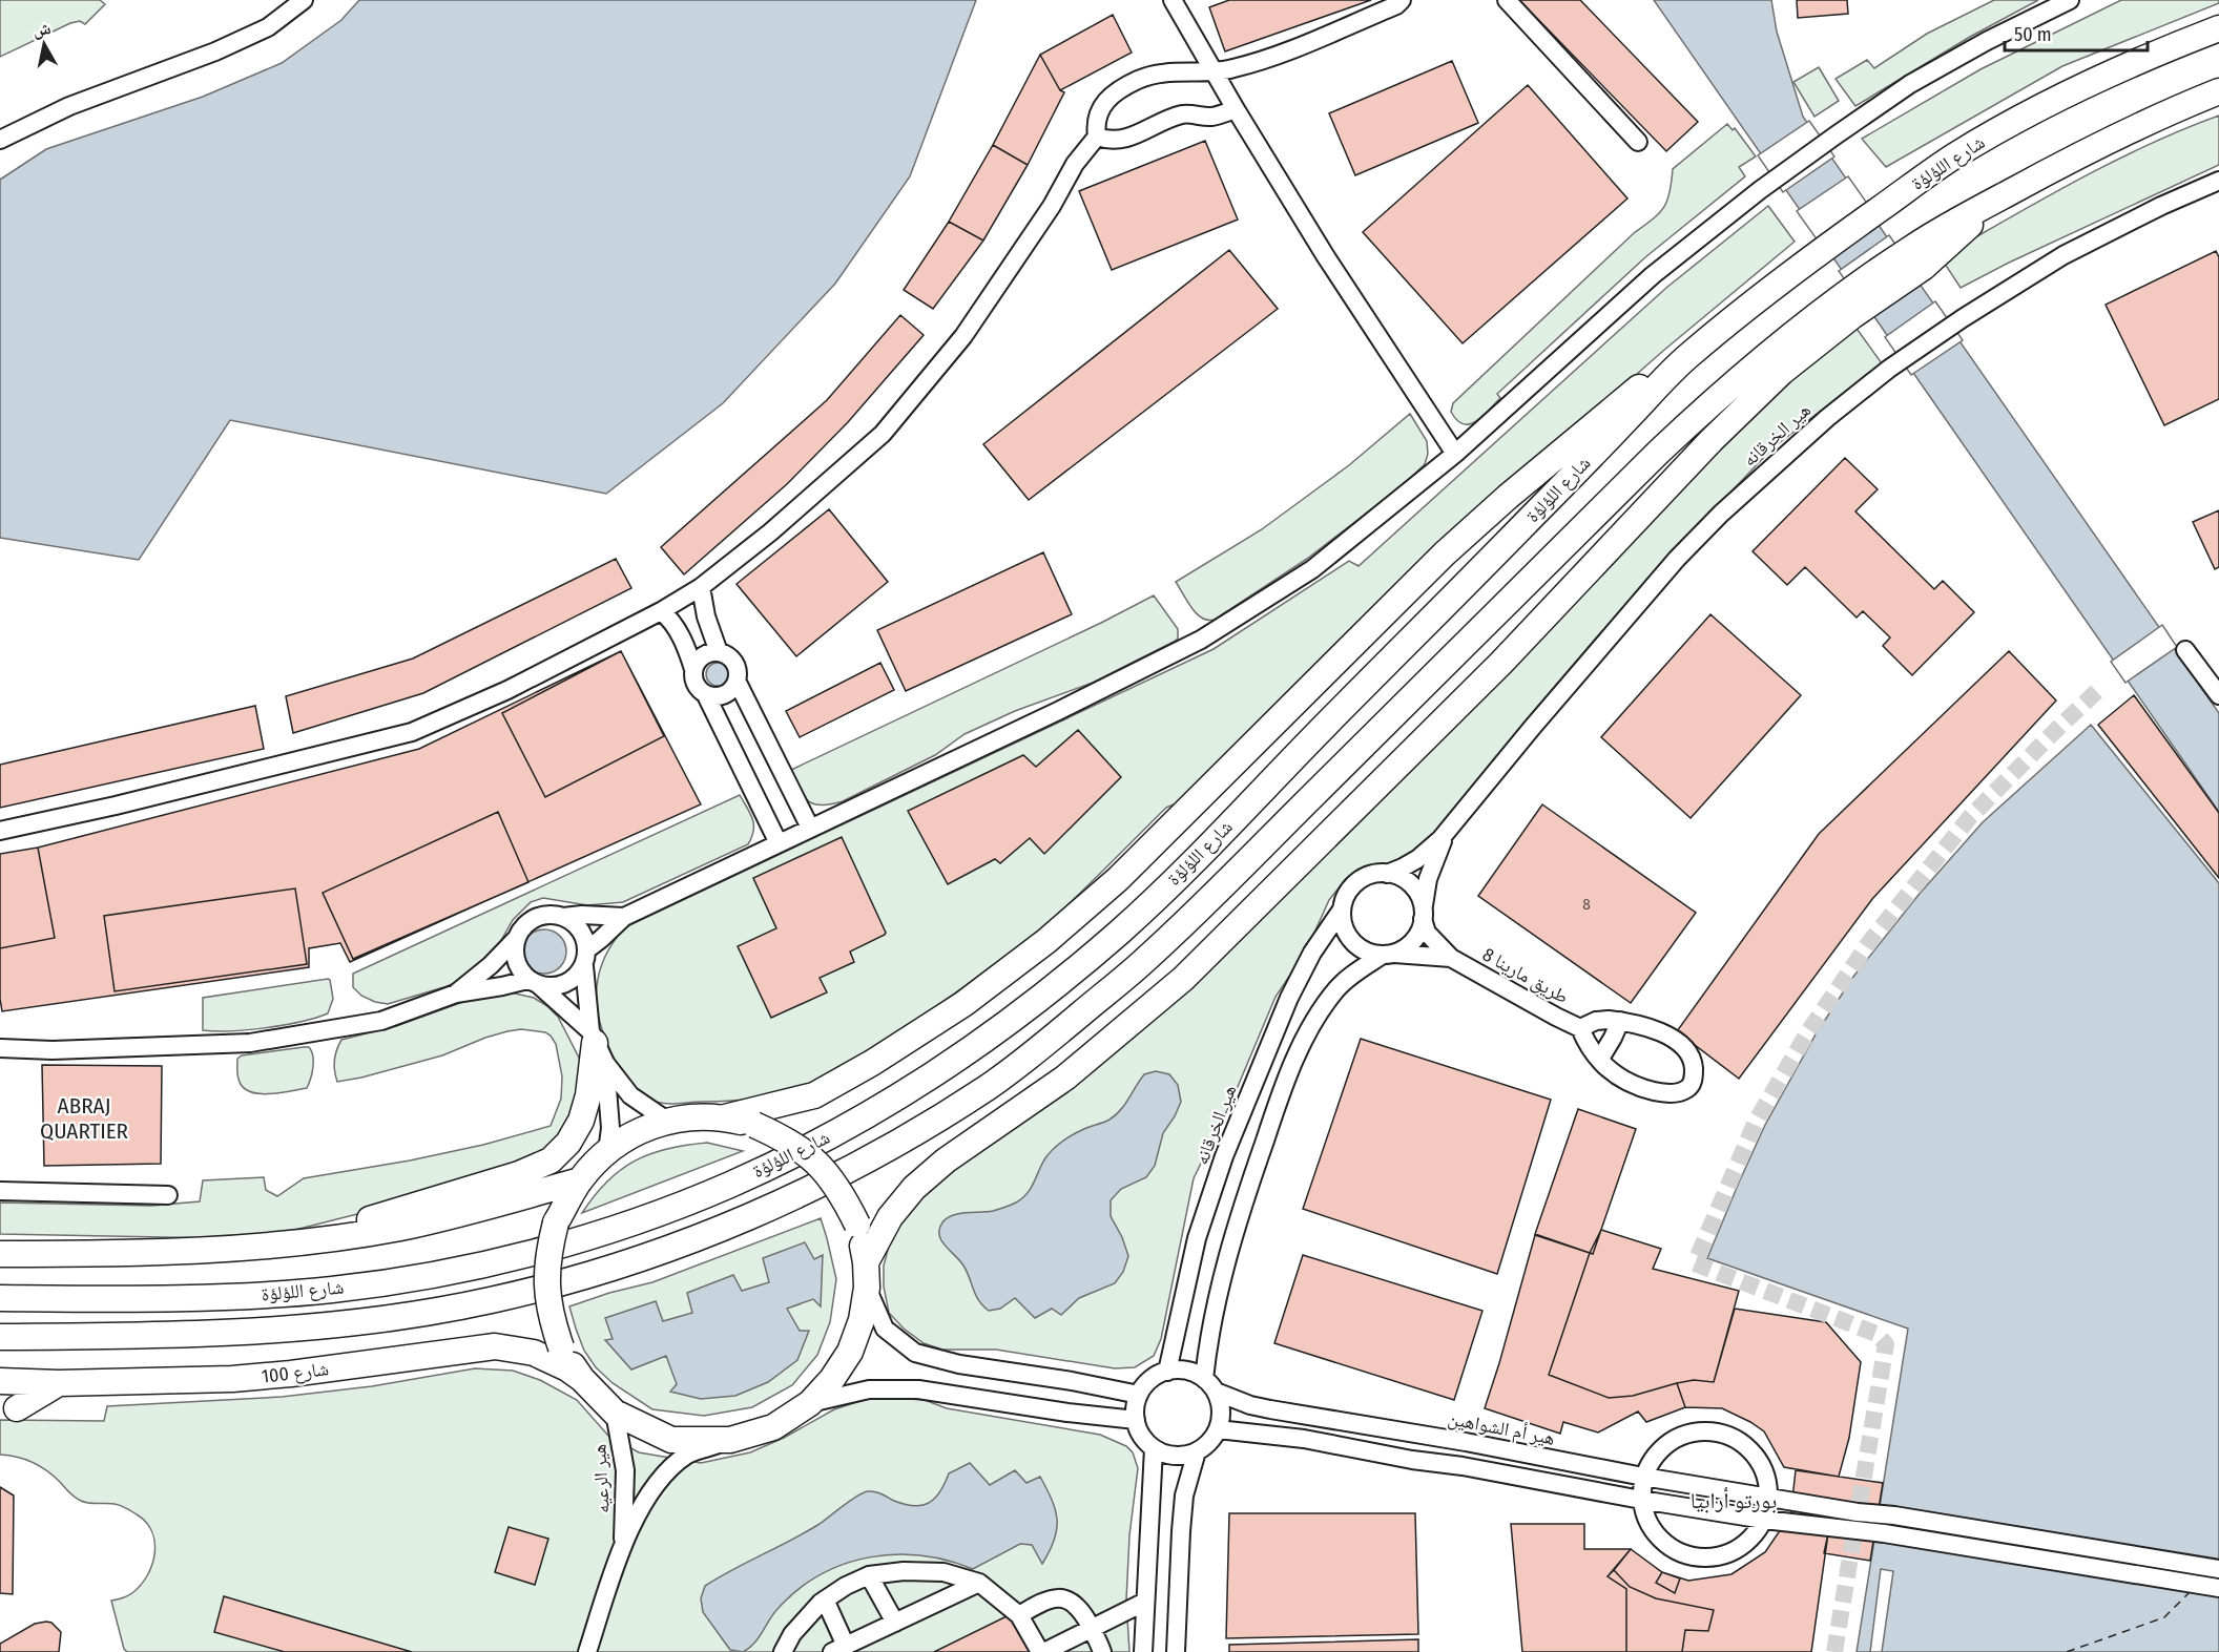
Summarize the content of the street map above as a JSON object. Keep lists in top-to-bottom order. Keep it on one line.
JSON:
{"streets":{"main road":["شارع اللؤلؤة","شارع 100"],"street":["هير الخرقانه","طريق مارينا 8","هير أم الشواهين","هير الرعيه"]},"crossings":[["هير الخرقانه","طريق مارينا 8"],["هير الخرقانه","هير أم الشواهين"]],"districts":["ABRAJ QUARTIER","بورتو أرابيا"],"house_numbers":["8"],"scale_bar":"50 m","north":"top"}
